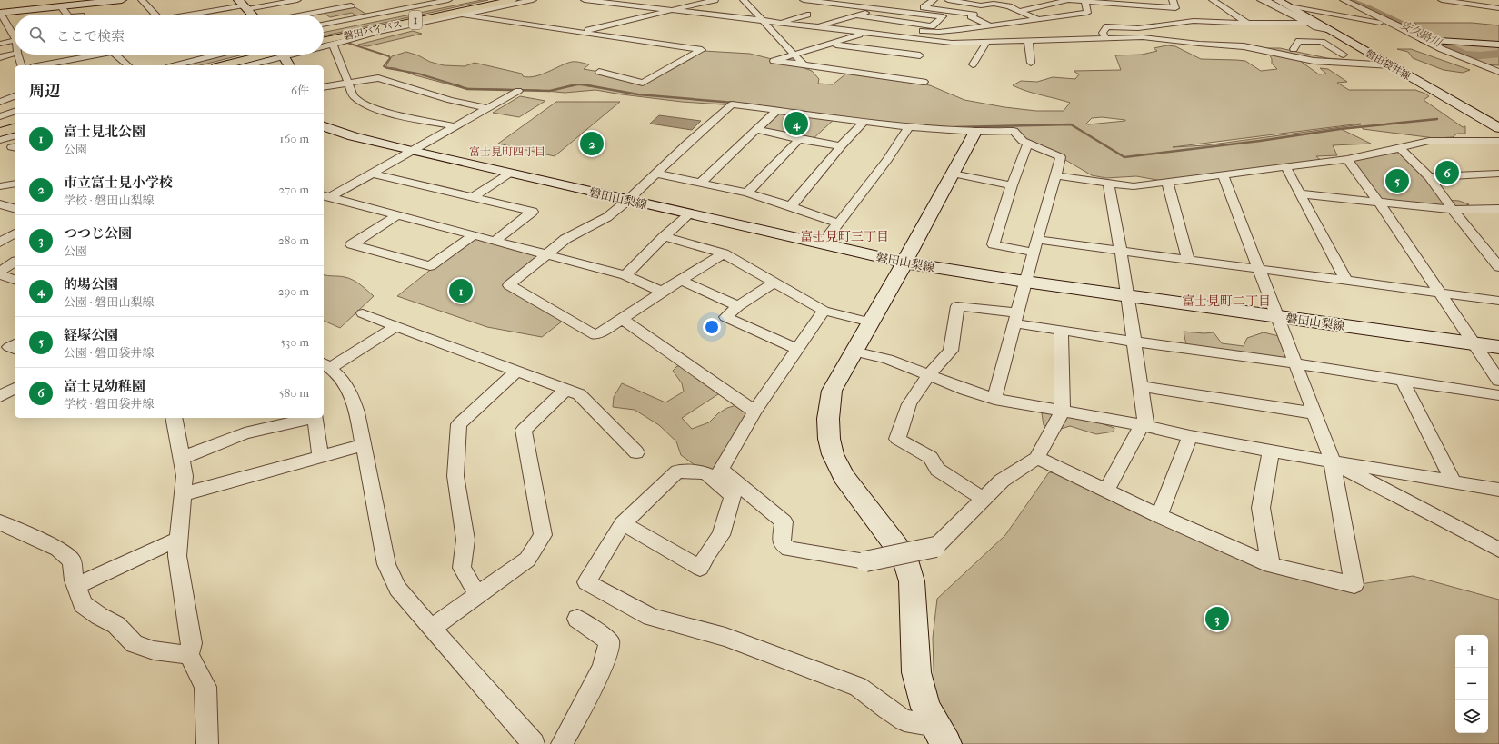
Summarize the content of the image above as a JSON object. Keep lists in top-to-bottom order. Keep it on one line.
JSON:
{"streets":{"highway":["1","磐田バイパス"],"main road":["磐田袋井線","磐田山梨線"]},"districts":["富士見町四丁目","富士見町三丁目","富士見町二丁目"],"water":["安久路川"],"page":{"search":"ここで検索","heading":["周辺","6件"],"pins":["4","2","6","5","1","3"],"list":[{"mark":"1","name":"富士見北公園","note":"公園","value":"160 m"},{"mark":"2","name":"市立富士見小学校","note":"学校 · 磐田山梨線","value":"270 m"},{"mark":"3","name":"つつじ公園","note":"公園","value":"280 m"},{"mark":"4","name":"的場公園","note":"公園 · 磐田山梨線","value":"290 m"},{"mark":"5","name":"経塚公園","note":"公園 · 磐田袋井線","value":"530 m"},{"mark":"6","name":"富士見幼稚園","note":"学校 · 磐田袋井線","value":"580 m"}],"map_buttons":["+","−"]}}
